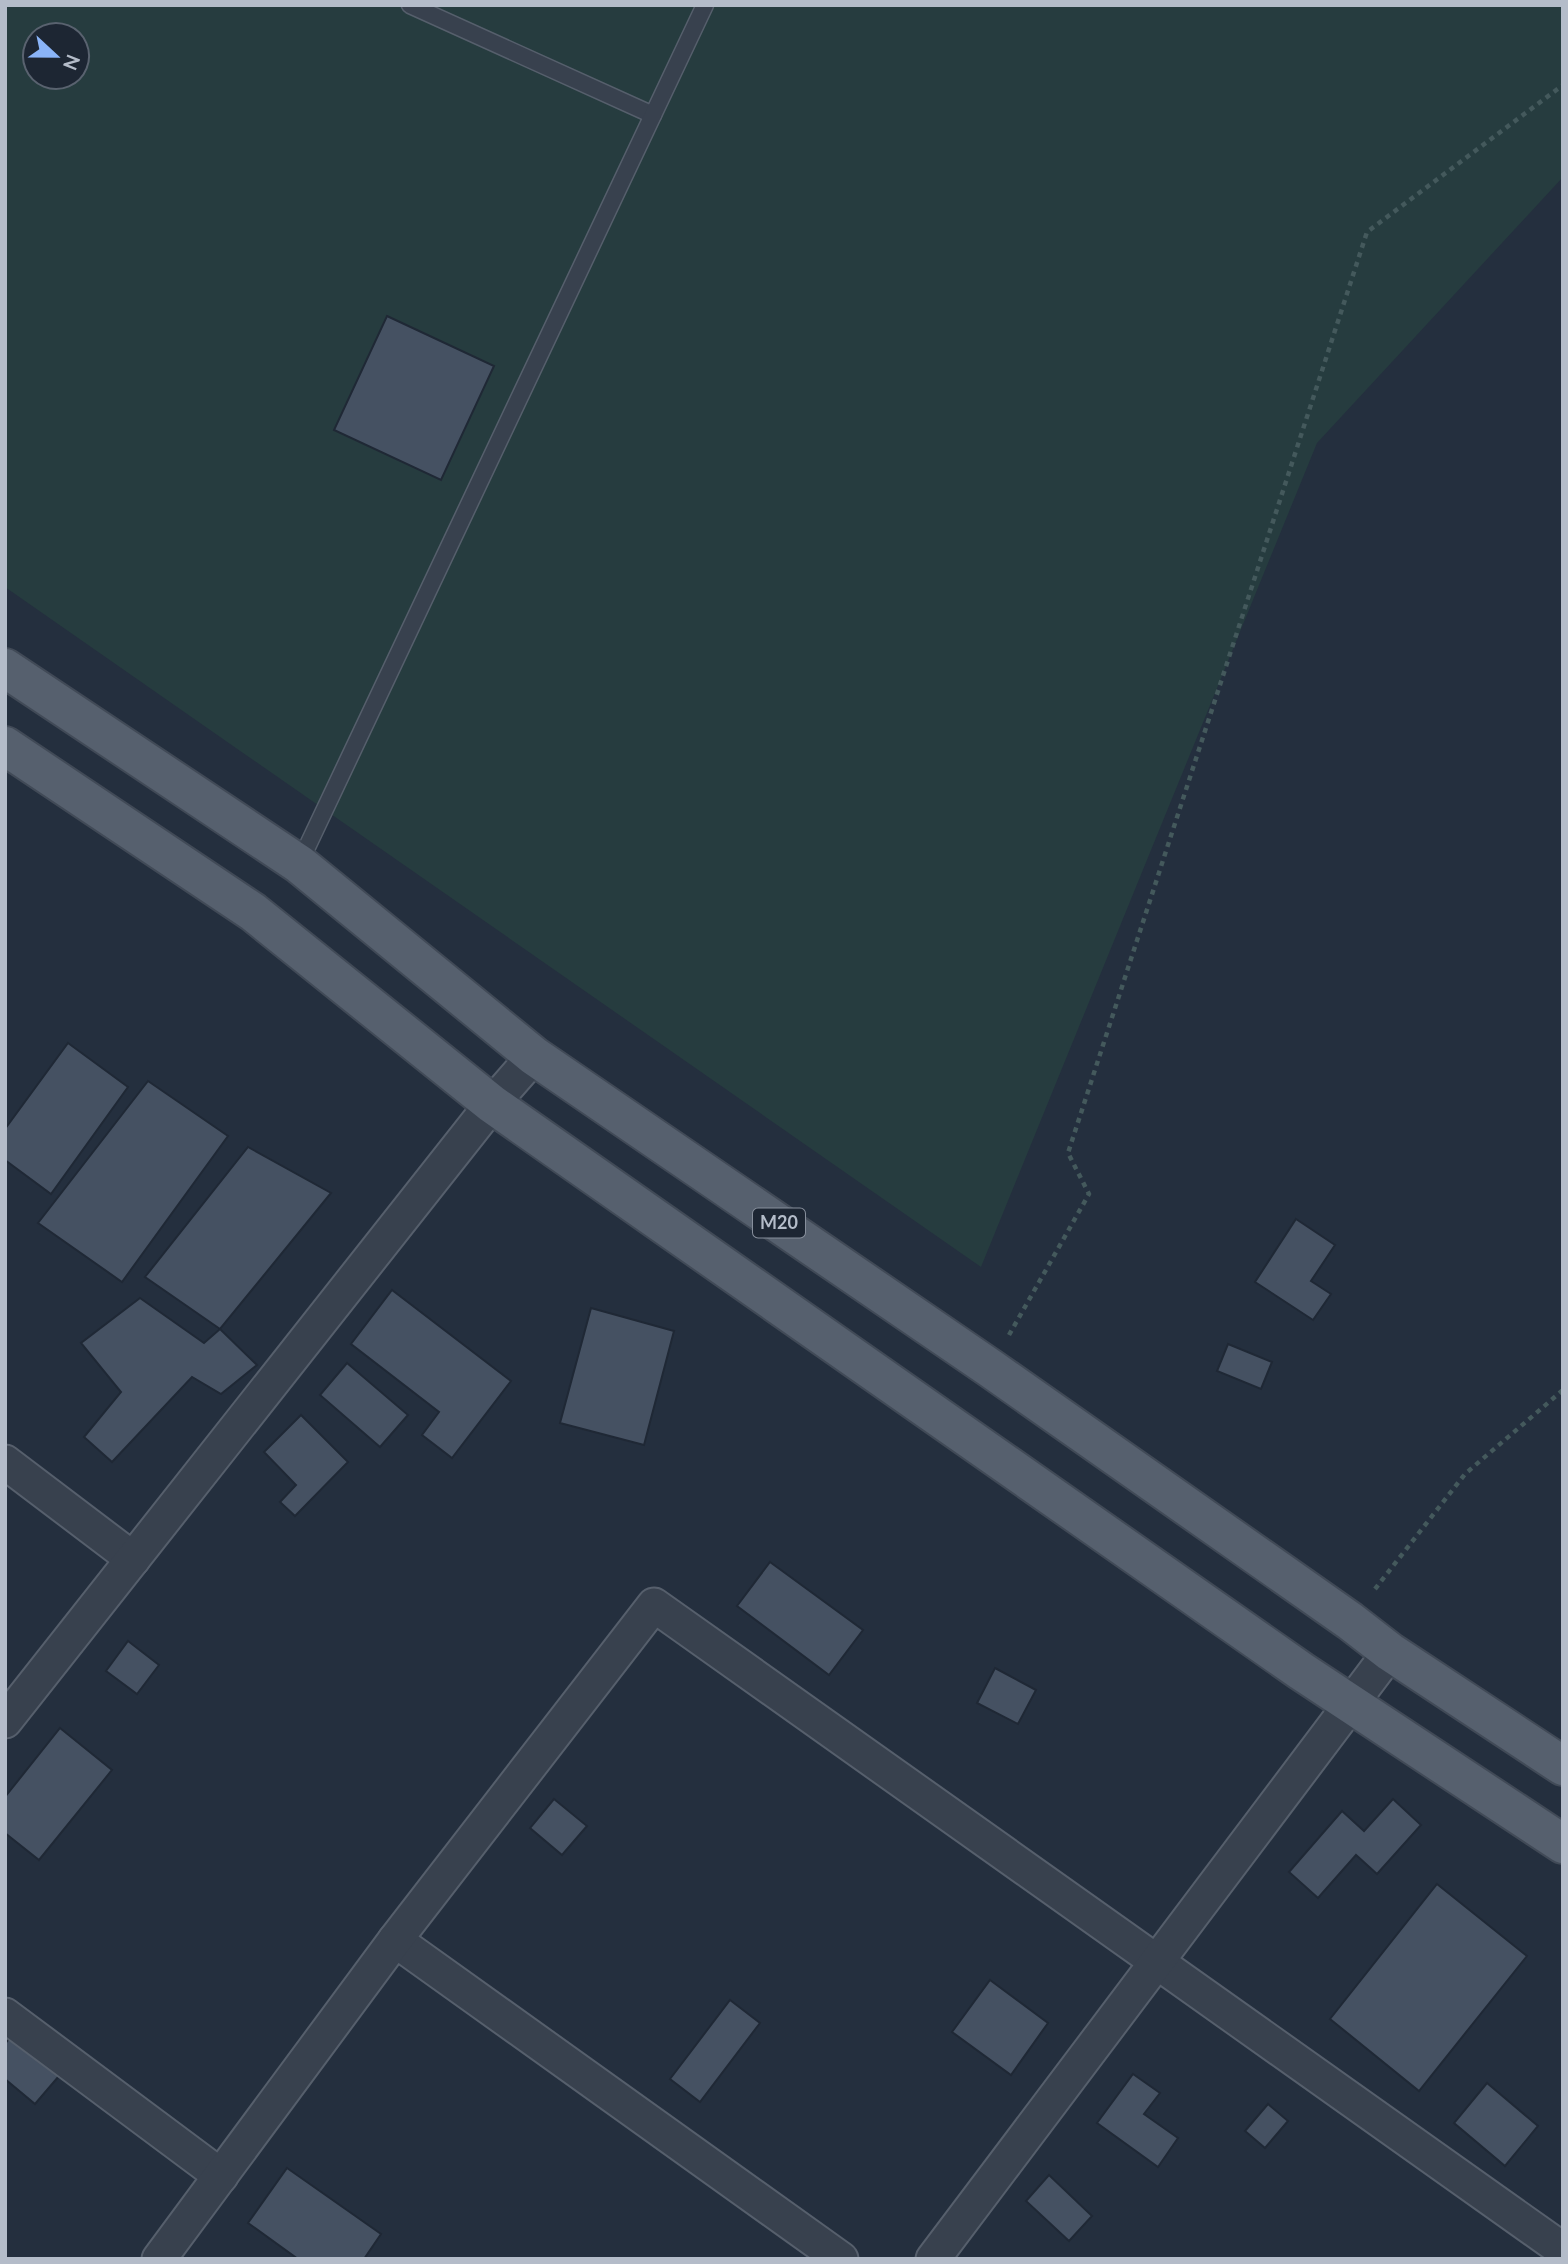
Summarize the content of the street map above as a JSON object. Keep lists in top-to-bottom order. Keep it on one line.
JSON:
{"streets":{"main road":["M20"]},"north":"right"}
